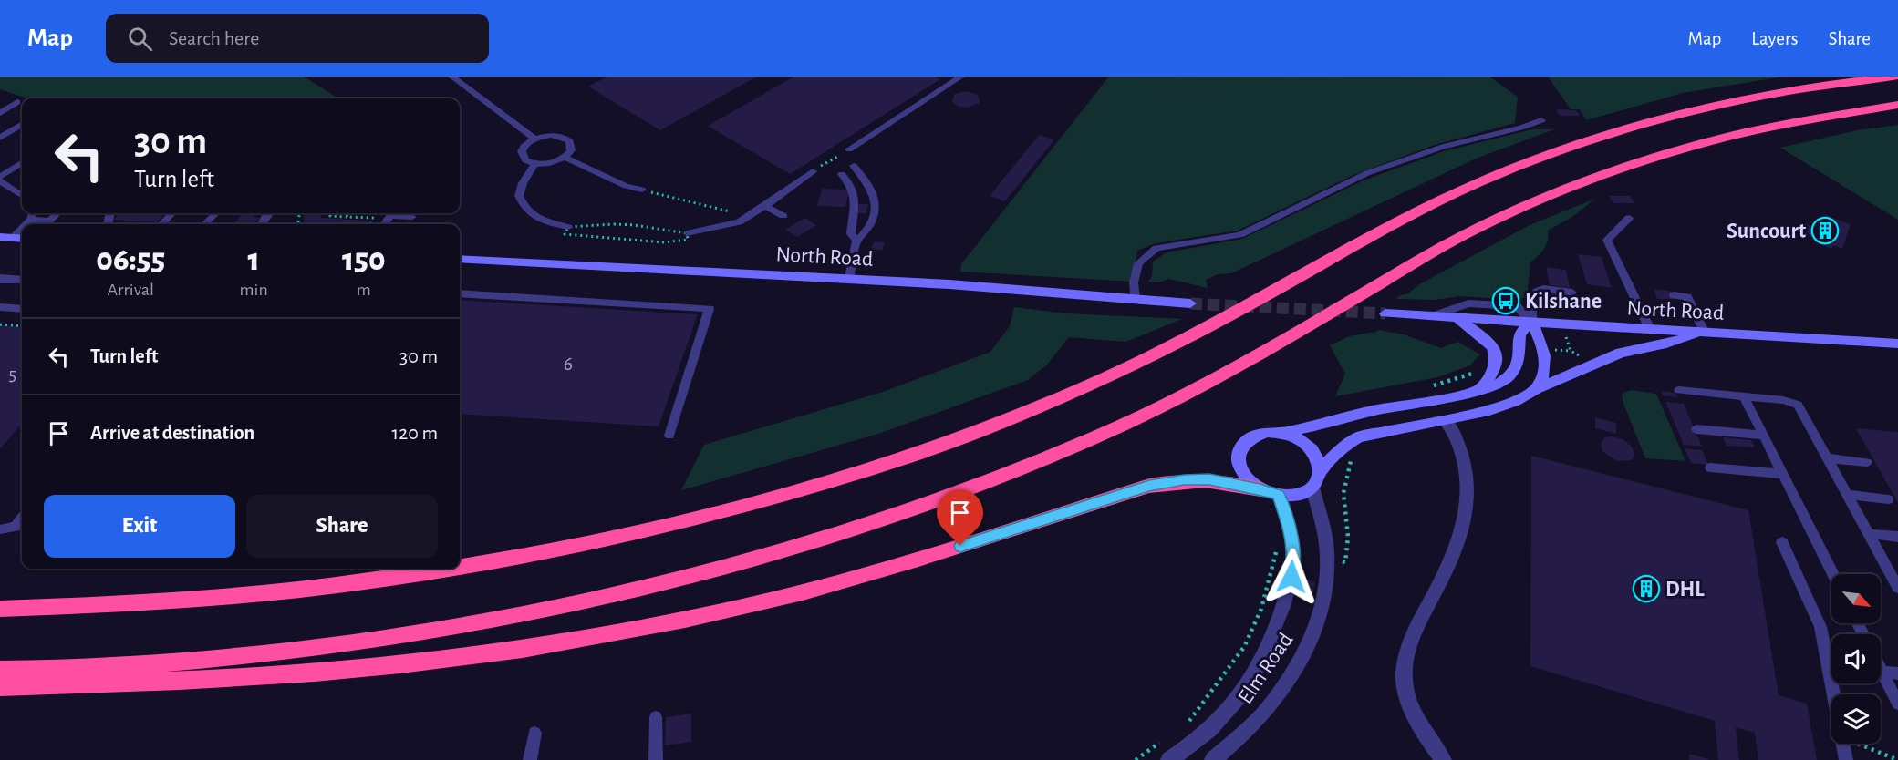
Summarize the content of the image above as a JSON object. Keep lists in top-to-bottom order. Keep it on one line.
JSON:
{"streets":{"main road":["North Road"],"street":["Elm Road"]},"places":{"building":["Suncourt","DHL"],"bus stop":["Kilshane"]},"house_numbers":["6","5"],"north":"bottom right","page":{"header":"Map","search":"Search here","nav":["Map","Layers","Share"],"turn":["30 m","Turn left"],"eta":["06:55","Arrival","1","min","150","m"],"list":[{"name":"Turn left","value":"30 m"},{"name":"Arrive at destination","value":"120 m"}],"buttons":["Exit","Share"]}}
